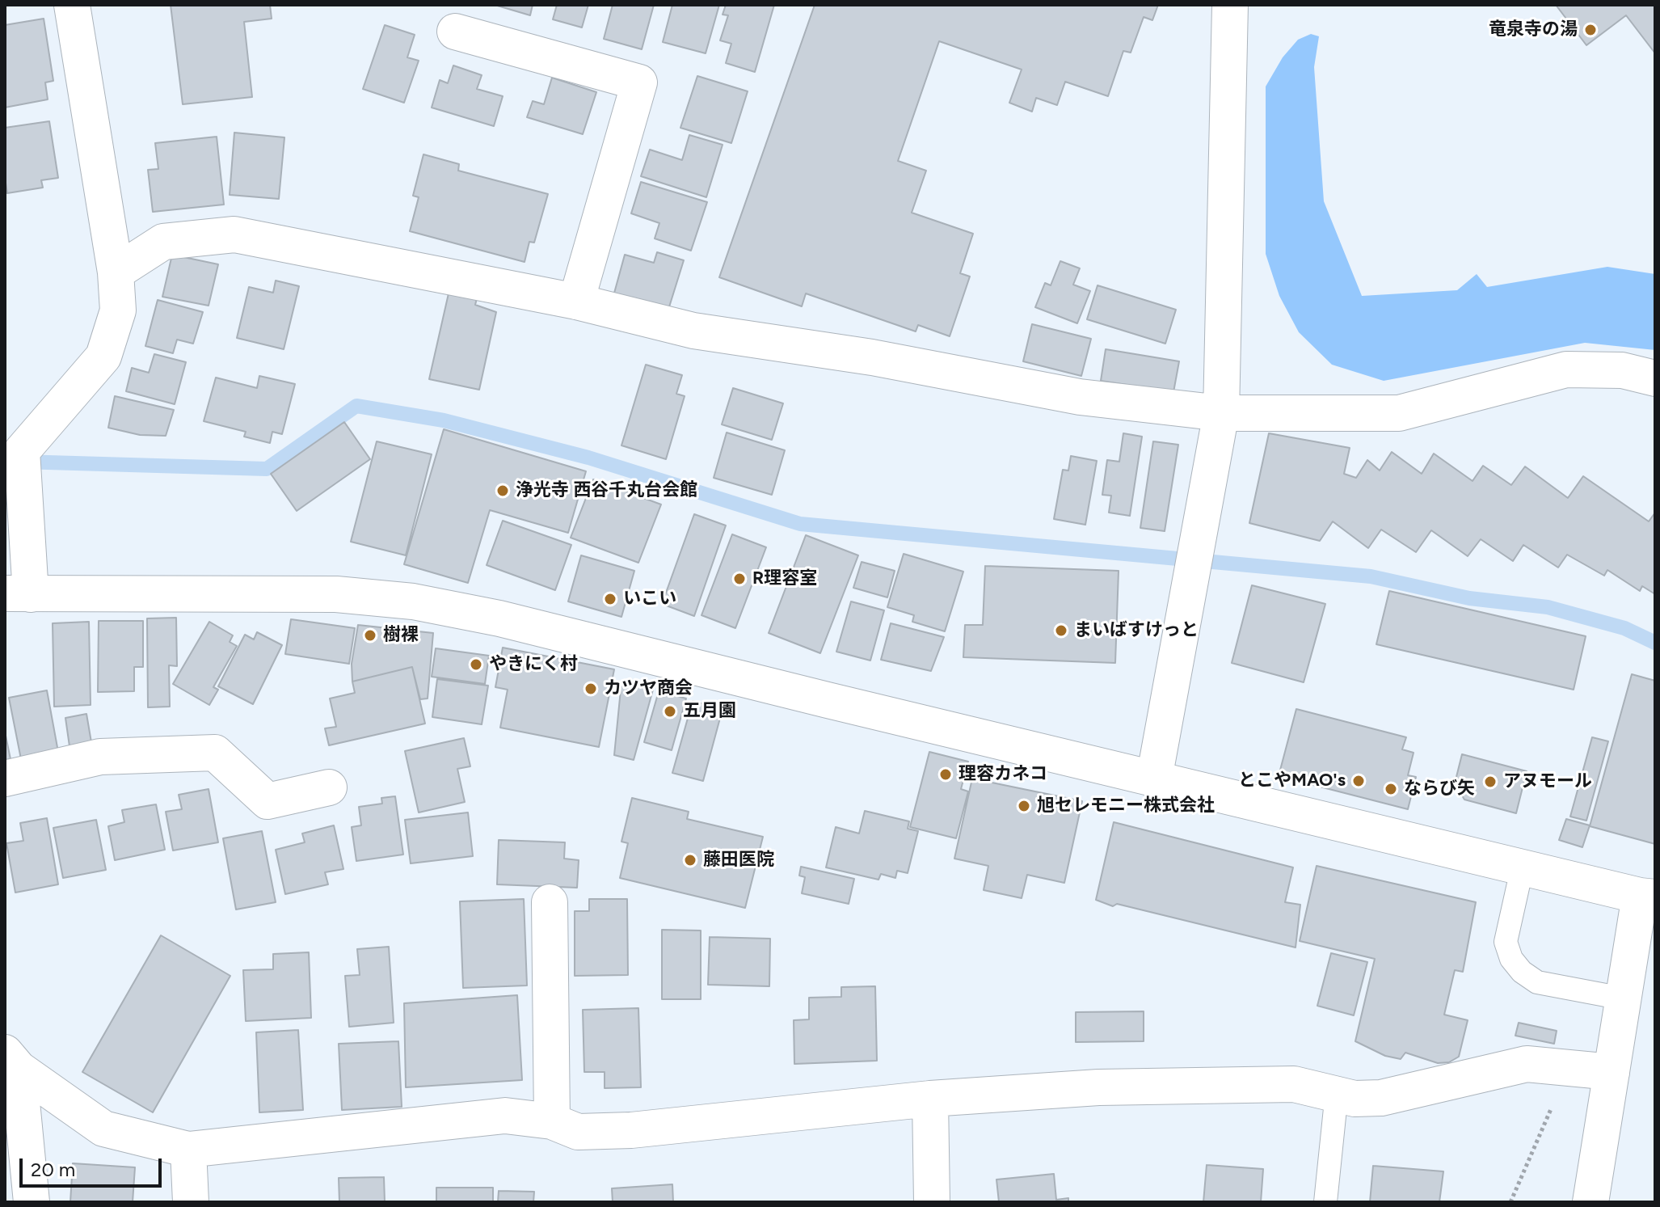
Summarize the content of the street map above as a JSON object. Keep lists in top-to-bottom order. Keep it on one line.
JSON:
{"places":["竜泉寺の湯","浄光寺 西谷千丸台会館","R理容室","いこい","まいばすけっと","樹裸","やきにく村","カツヤ商会","五月園","理容カネコ","とこやMAO's","アヌモール","ならび矢","旭セレモニー株式会社","藤田医院"],"scale_bar":"20 m"}
